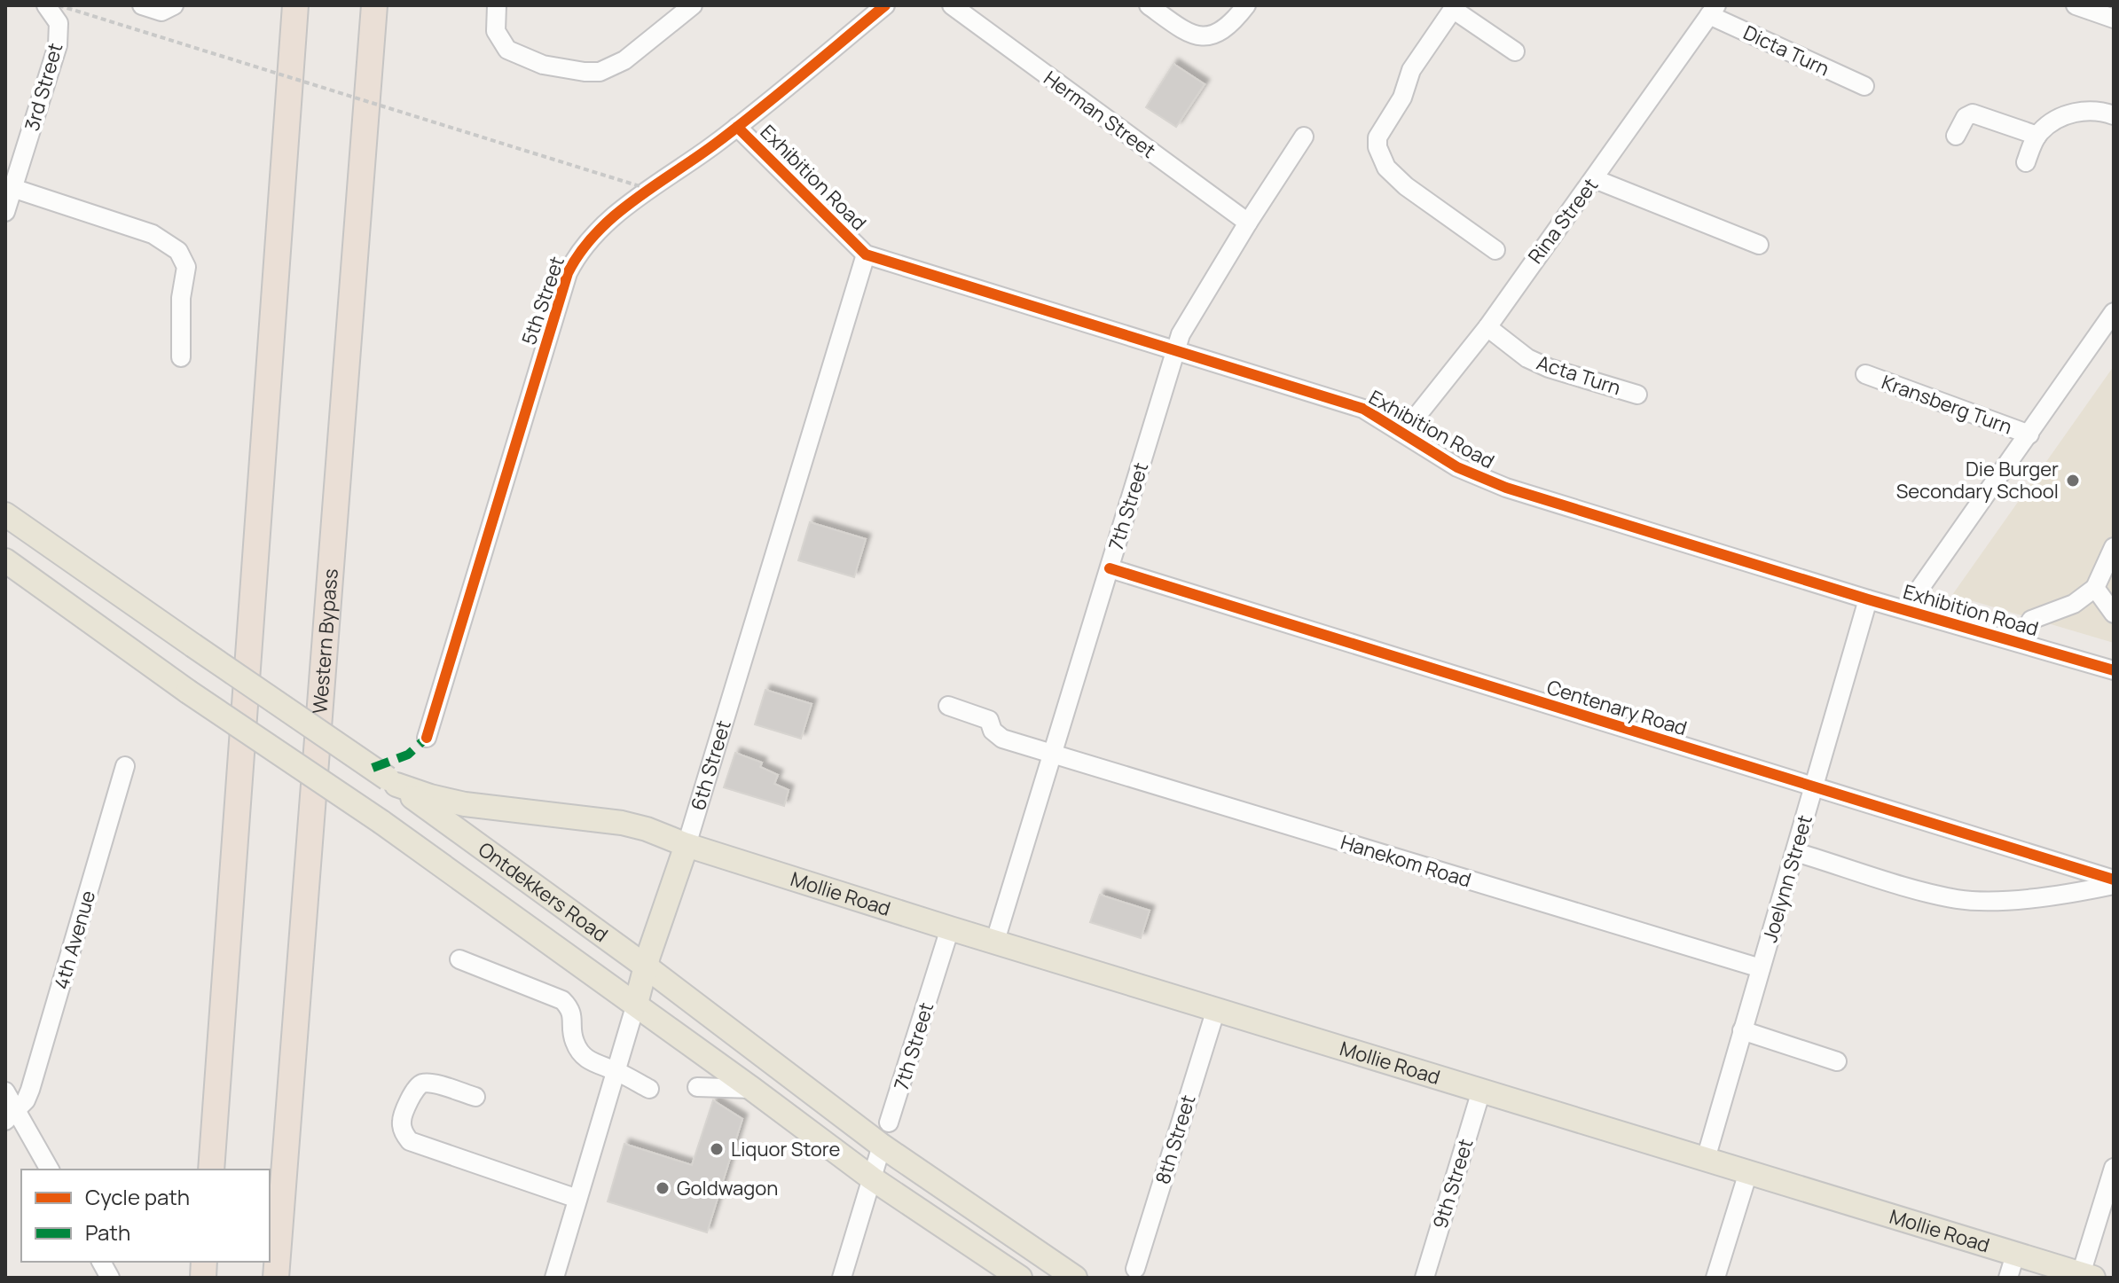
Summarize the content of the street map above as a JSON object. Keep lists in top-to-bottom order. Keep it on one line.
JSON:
{"streets":{"highway":["Western Bypass"],"main road":["6th Street","Ontdekkers Road","Mollie Road"],"street":["Dicta Turn","3rd Street","Herman Street","Exhibition Road","Rina Street","5th Street","Acta Turn","Kransberg Turn","7th Street","Centenary Road","Hanekom Road","Joelynn Street","4th Avenue","8th Street","9th Street"]},"crossings":[["Dicta Turn","Rina Street"],["Herman Street","7th Street"],["Exhibition Road","Rina Street"],["Exhibition Road","5th Street"],["Exhibition Road","7th Street"],["Exhibition Road","6th Street"],["Exhibition Road","Joelynn Street"],["Rina Street","Acta Turn"],["7th Street","Centenary Road"],["7th Street","Hanekom Road"],["7th Street","Mollie Road"],["Centenary Road","Joelynn Street"],["6th Street","Ontdekkers Road"],["6th Street","Mollie Road"],["Hanekom Road","Joelynn Street"],["Joelynn Street","Mollie Road"],["Ontdekkers Road","Mollie Road"],["Mollie Road","8th Street"],["Mollie Road","9th Street"]],"places":["Die Burger Secondary School","Liquor Store","Goldwagon"],"legend":["Cycle path","Path"]}
